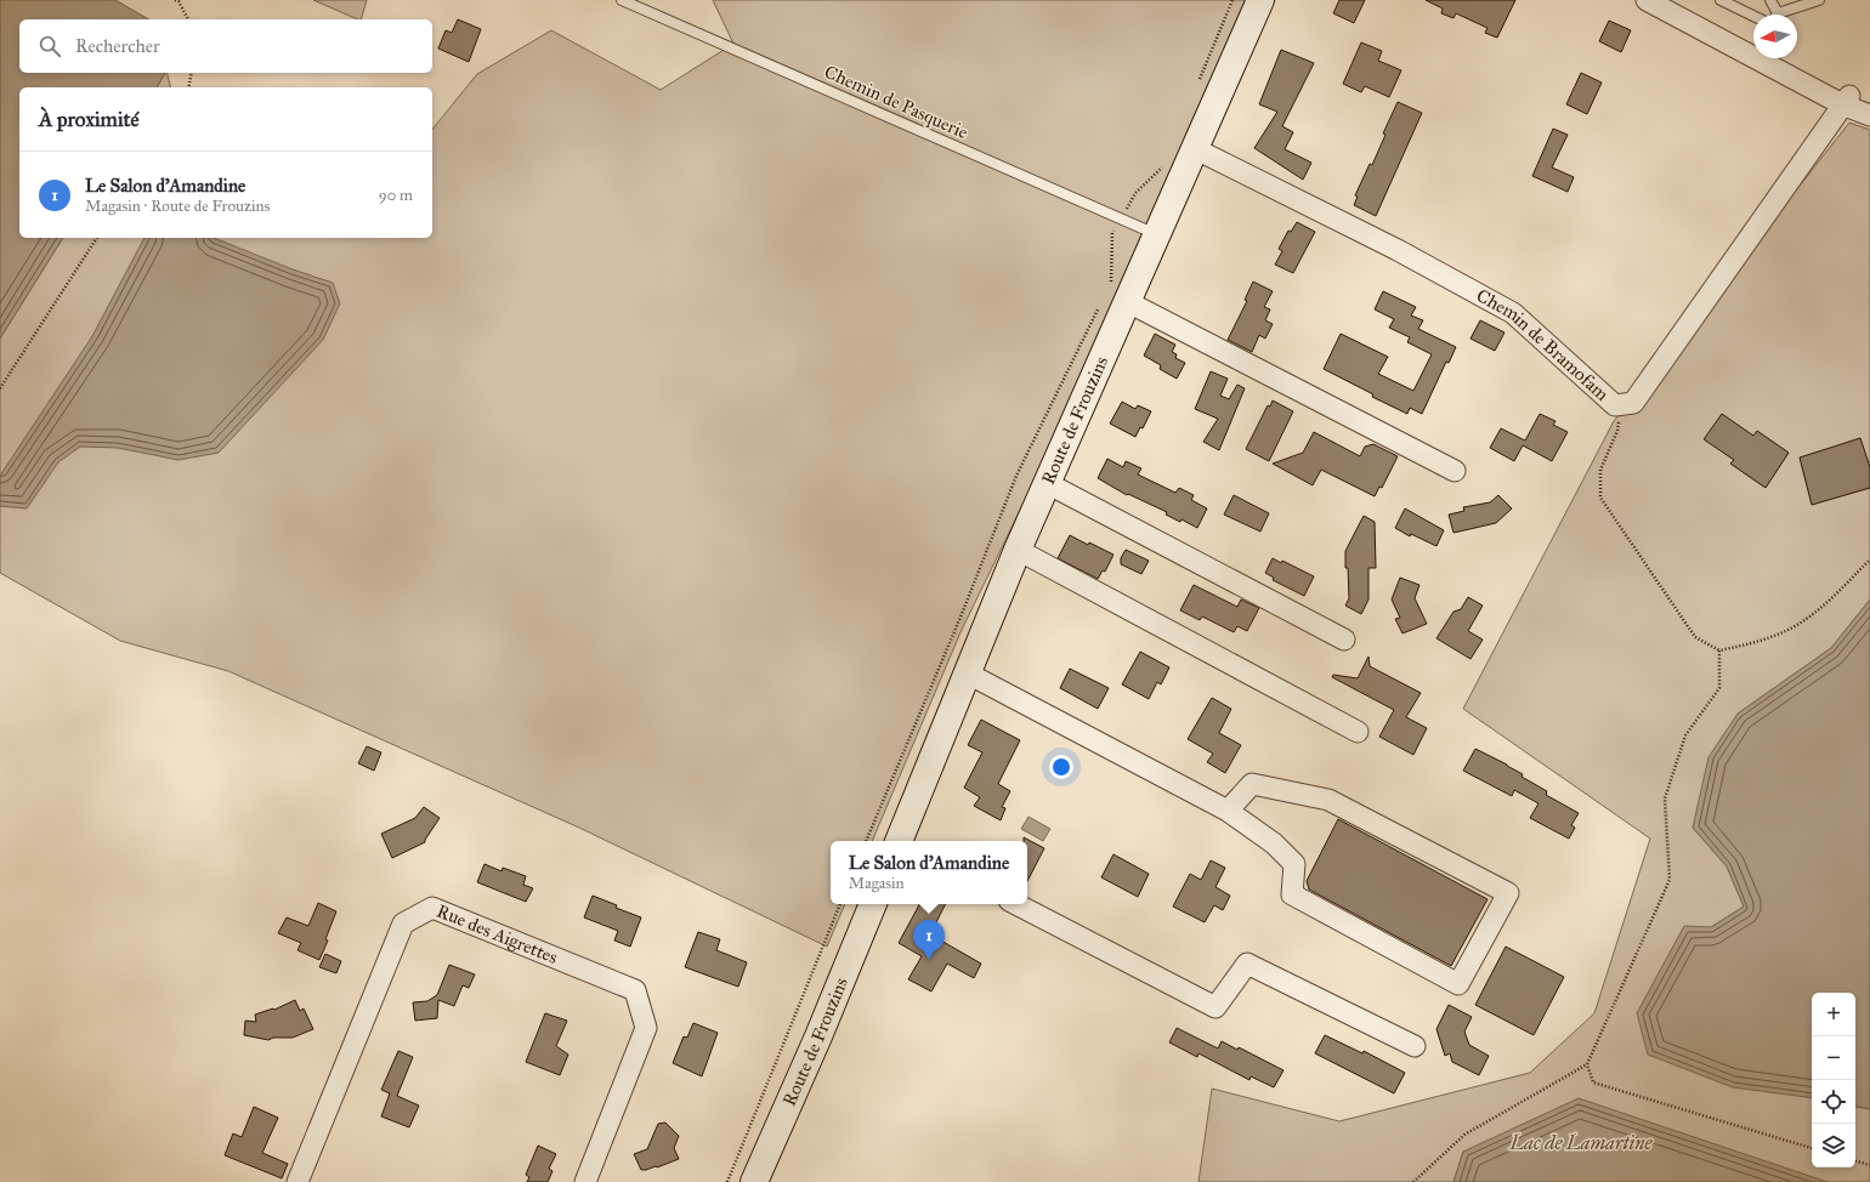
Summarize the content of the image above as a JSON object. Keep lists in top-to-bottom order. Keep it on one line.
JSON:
{"streets":{"main road":["Route de Frouzins"],"street":["Chemin de Bramofam","Rue des Aigrettes"],"lane":["Chemin de Pasquerie"]},"crossings":[["Chemin de Pasquerie","Route de Frouzins"],["Chemin de Bramofam","Route de Frouzins"]],"water":["Lac de Lamartine"],"north":"left","page":{"search":"Rechercher","heading":"À proximité","list":[{"mark":"1","name":"Le Salon d'Amandine","note":"Magasin · Route de Frouzins","value":"90 m"}],"popup":["Le Salon d'Amandine","Magasin"],"pins":"1","map_buttons":["+","−"]}}
